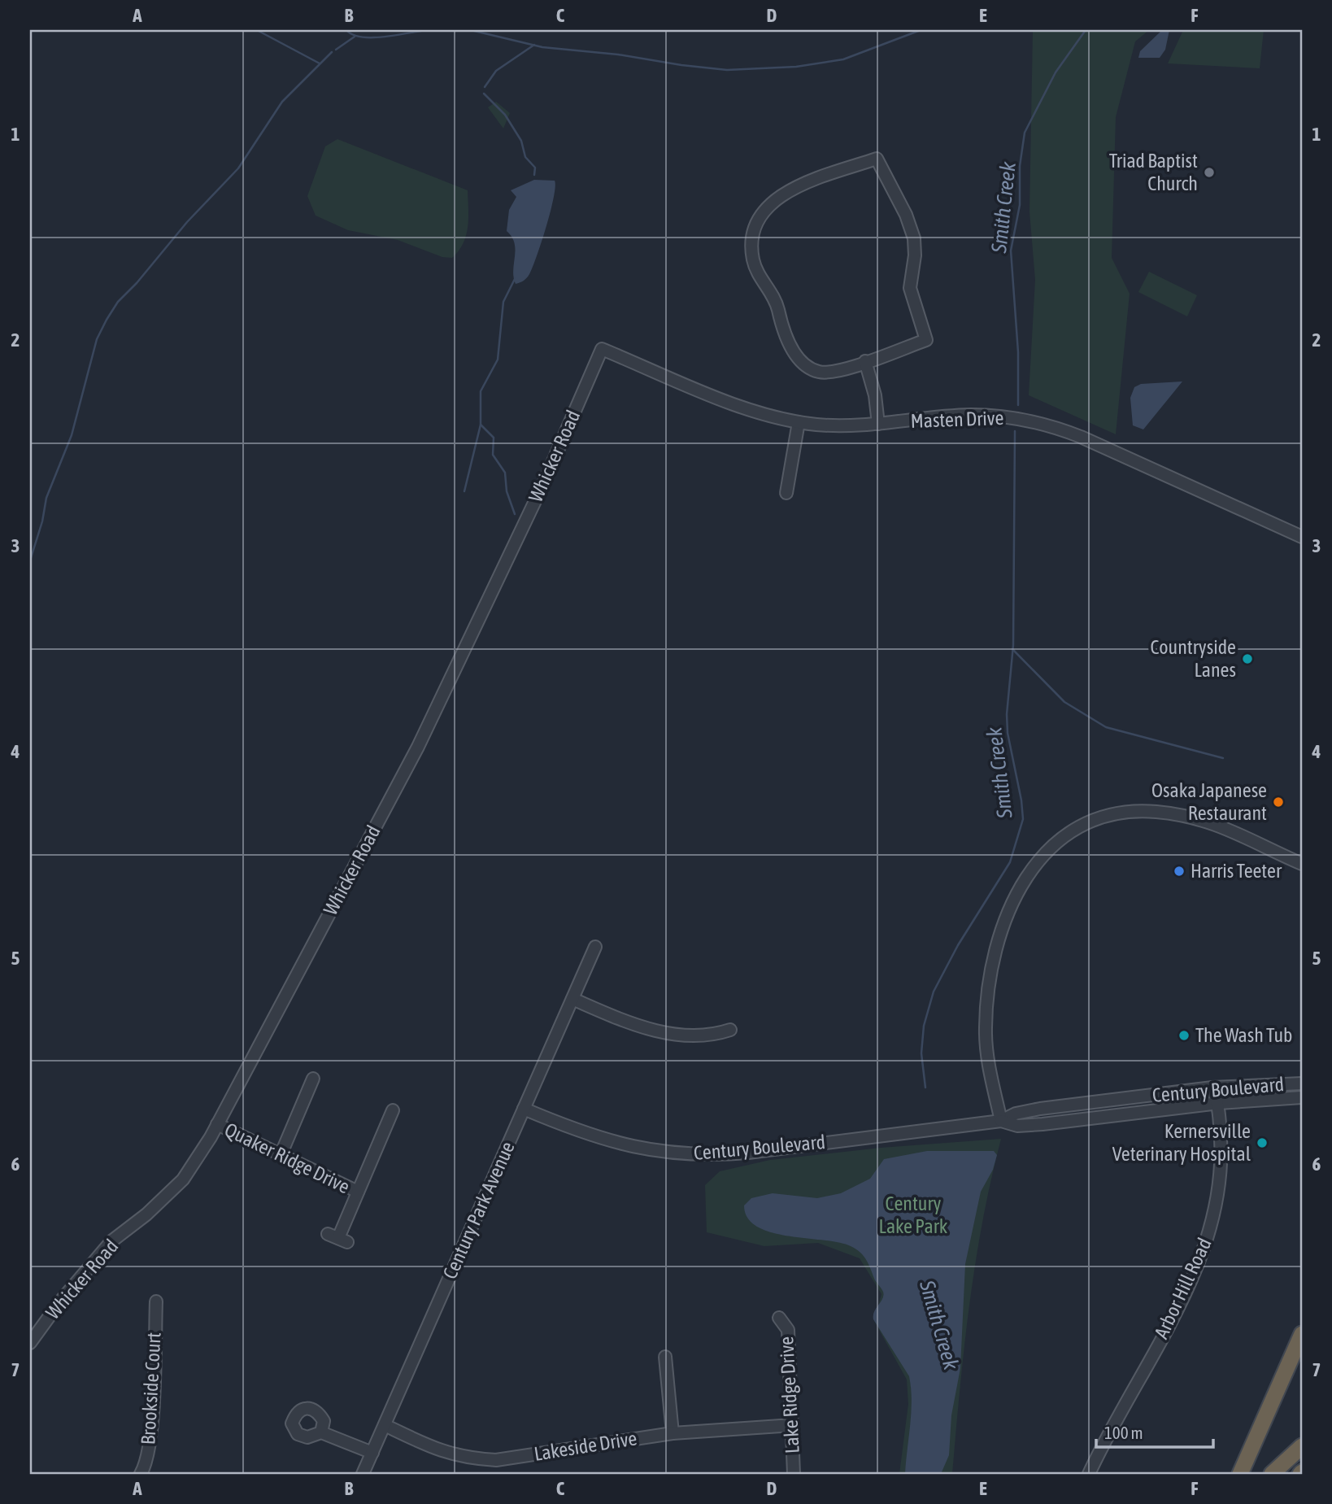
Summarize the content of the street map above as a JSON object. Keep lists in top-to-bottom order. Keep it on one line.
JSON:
{"streets":{"street":["Masten Drive","Whicker Road","Century Boulevard","Quaker Ridge Drive","Century Park Avenue","Arbor Hill Road","Brookside Court","Lake Ridge Drive","Lakeside Drive"]},"crossings":[["Masten Drive","Whicker Road"],["Whicker Road","Quaker Ridge Drive"],["Century Boulevard","Century Park Avenue"],["Century Boulevard","Arbor Hill Road"],["Century Park Avenue","Lakeside Drive"],["Lake Ridge Drive","Lakeside Drive"]],"water":["Smith Creek"],"parks":["Century Lake Park"],"places":["Triad Baptist Church","Countryside Lanes","Osaka Japanese Restaurant","Harris Teeter","The Wash Tub","Kernersville Veterinary Hospital"],"scale_bar":"100 m","grid":{"columns":["A","B","C","D","E","F"],"rows":["1","2","3","4","5","6","7"]}}
